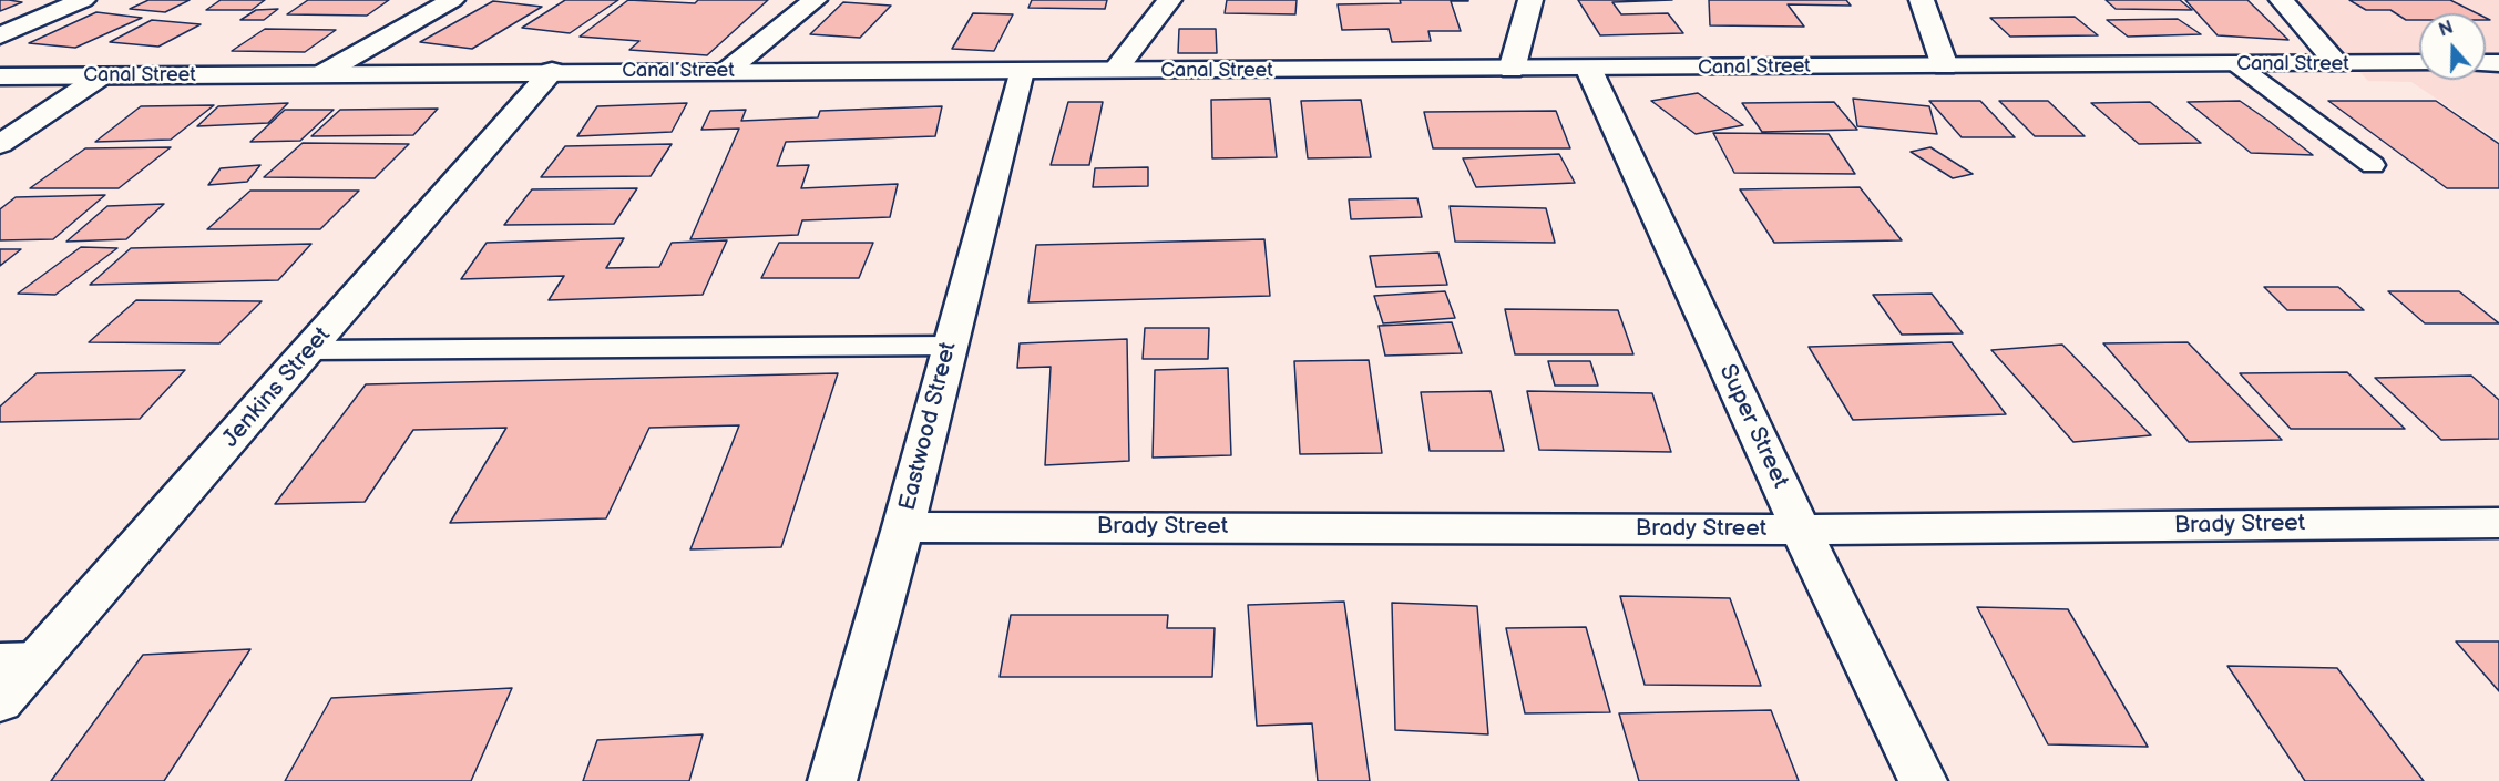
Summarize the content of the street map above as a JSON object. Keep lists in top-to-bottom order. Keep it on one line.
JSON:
{"streets":{"street":["Canal Street","Jenkins Street","Eastwood Street","Super Street","Brady Street"]},"crossings":[["Canal Street","Jenkins Street"],["Canal Street","Eastwood Street"],["Canal Street","Super Street"],["Eastwood Street","Brady Street"],["Super Street","Brady Street"]],"north":"top"}
